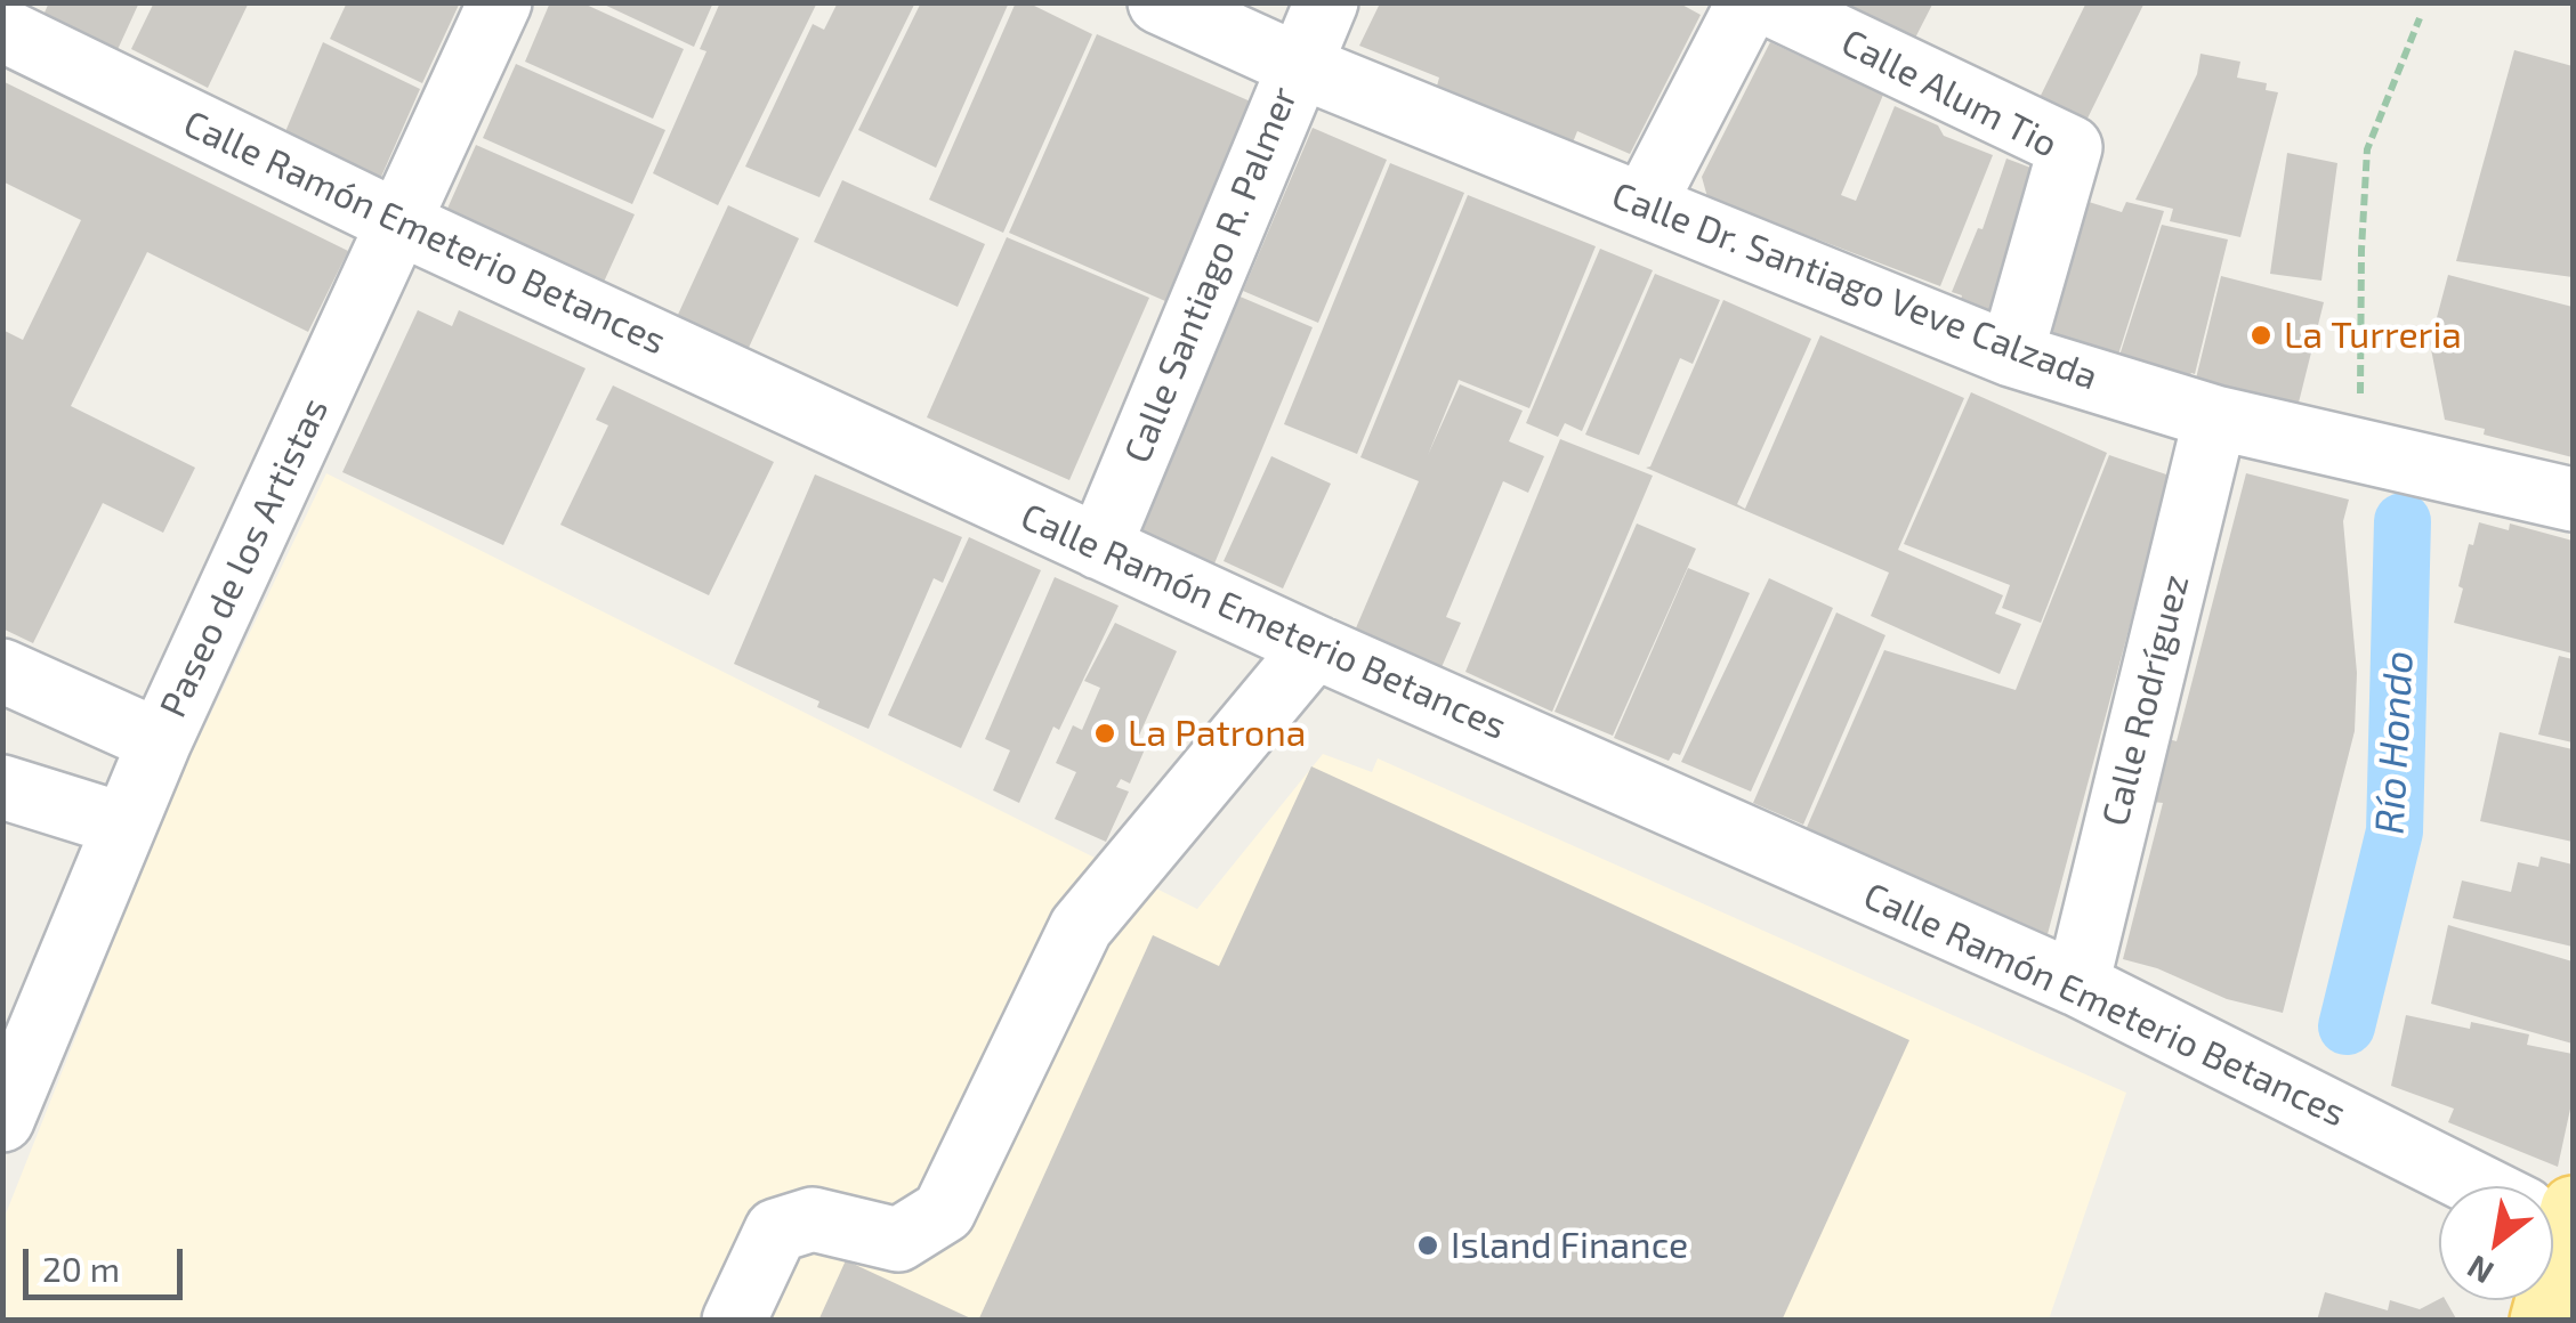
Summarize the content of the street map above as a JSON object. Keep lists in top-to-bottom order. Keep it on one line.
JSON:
{"streets":{"street":["Calle Alum Tio","Calle Ramón Emeterio Betances","Calle Santiago R. Palmer","Calle Dr. Santiago Veve Calzada","Paseo de los Artistas","Calle Rodríguez"]},"crossings":[["Calle Alum Tio","Calle Dr. Santiago Veve Calzada"],["Calle Ramón Emeterio Betances","Calle Santiago R. Palmer"],["Calle Ramón Emeterio Betances","Paseo de los Artistas"],["Calle Ramón Emeterio Betances","Calle Rodríguez"],["Calle Santiago R. Palmer","Calle Dr. Santiago Veve Calzada"],["Calle Dr. Santiago Veve Calzada","Calle Rodríguez"]],"water":["Río Hondo"],"places":["La Turreria","La Patrona","Island Finance"],"scale_bar":"20 m","north":"bottom left"}
